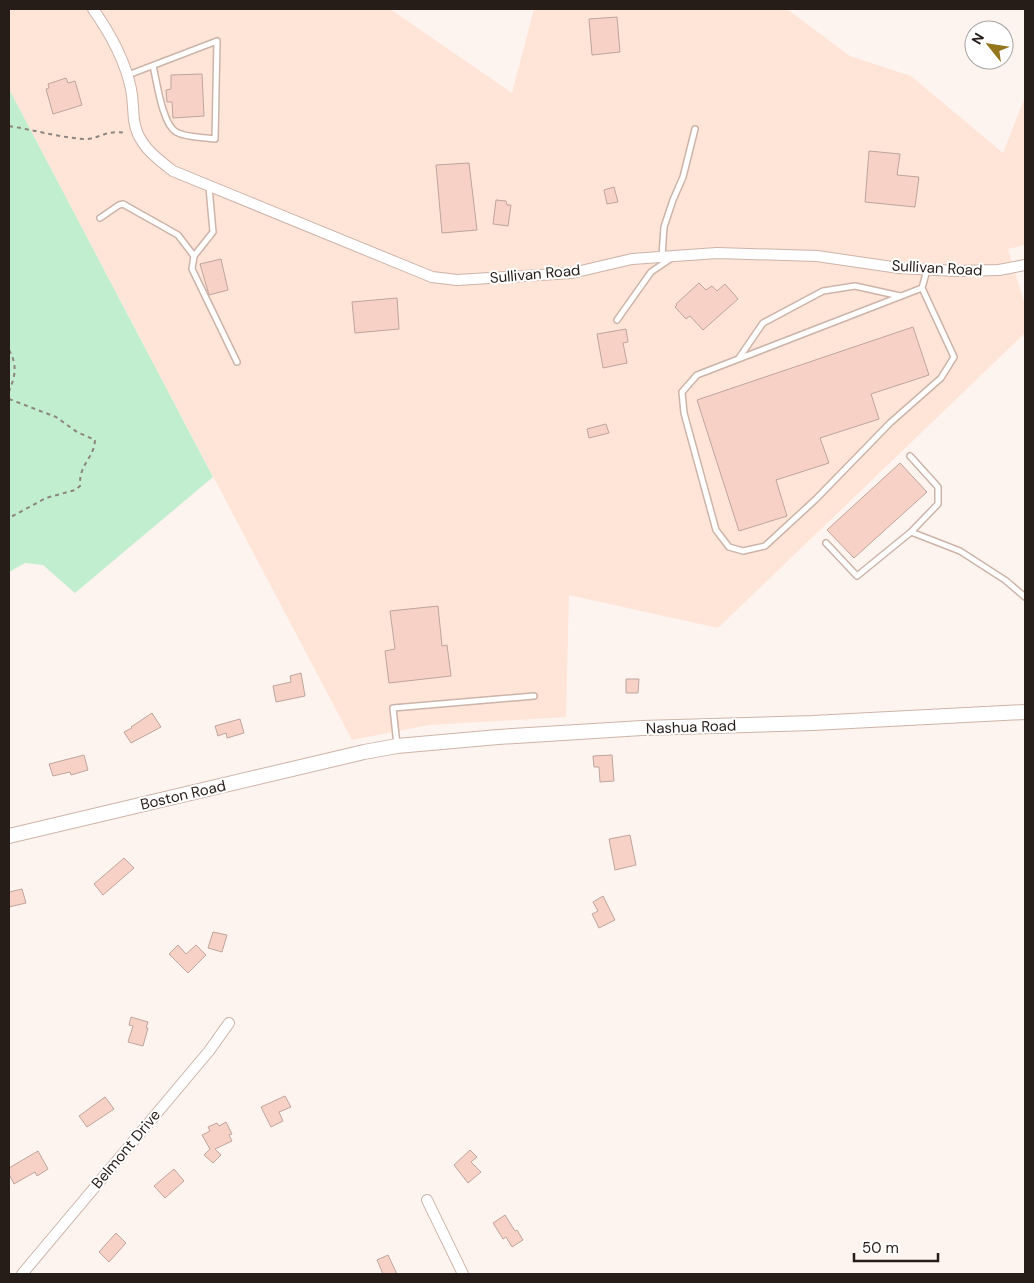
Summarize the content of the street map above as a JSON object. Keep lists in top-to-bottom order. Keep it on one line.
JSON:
{"streets":{"main road":["Nashua Road","Boston Road"],"street":["Sullivan Road","Belmont Drive"]},"crossings":[["Nashua Road","Boston Road"]],"scale_bar":"50 m","north":"top left"}
